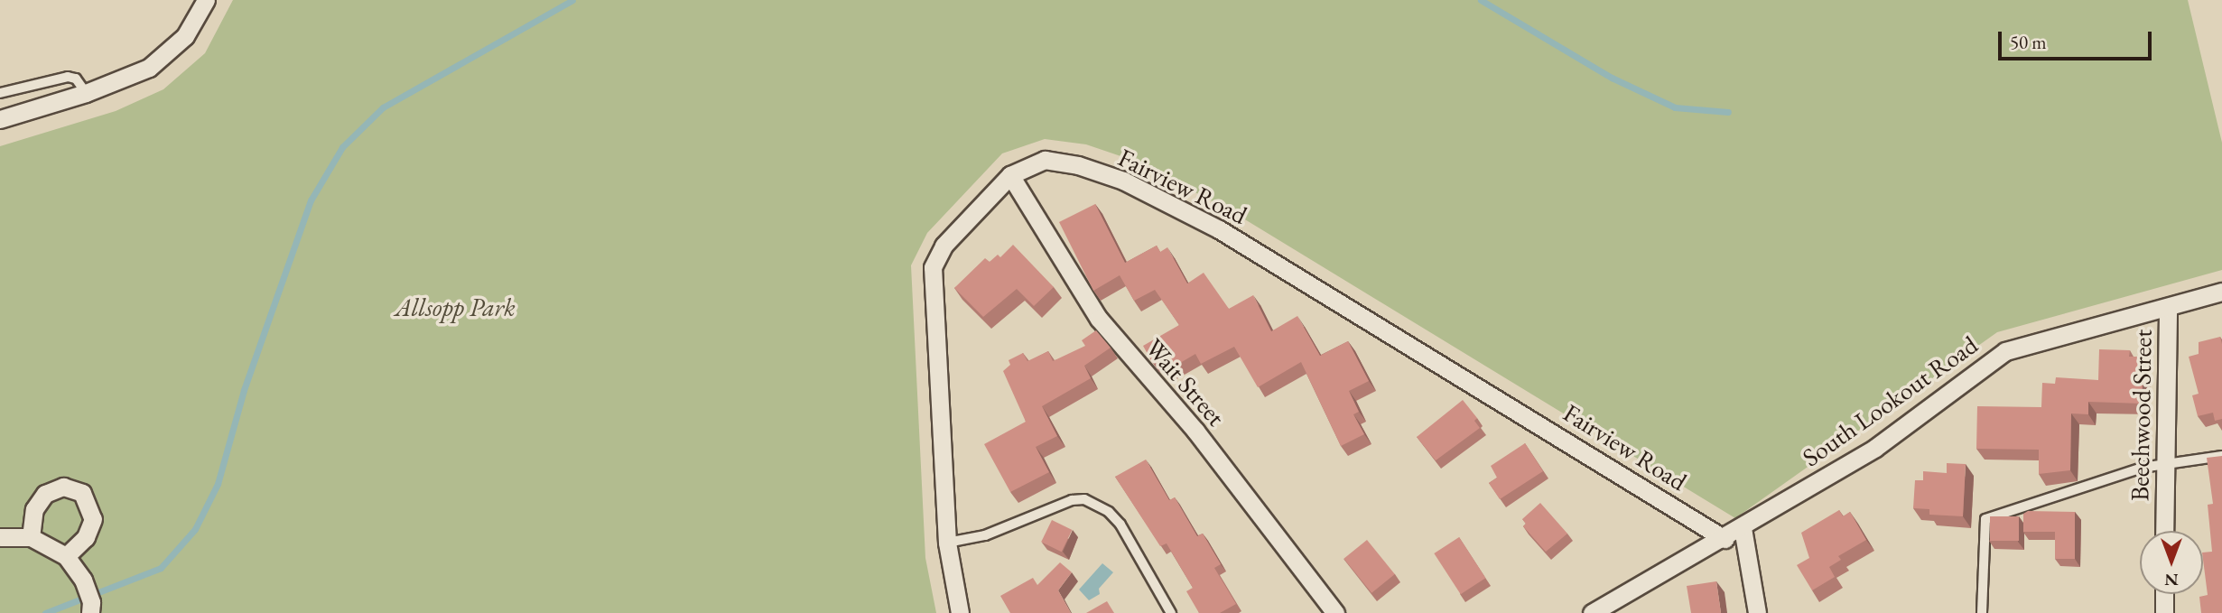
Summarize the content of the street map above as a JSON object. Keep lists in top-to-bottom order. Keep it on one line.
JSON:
{"streets":{"street":["Fairview Road","Wait Street","South Lookout Road","Beechwood Street"]},"crossings":[["Fairview Road","Wait Street"],["Fairview Road","South Lookout Road"],["South Lookout Road","Beechwood Street"]],"parks":["Allsopp Park"],"scale_bar":"50 m","north":"bottom"}
